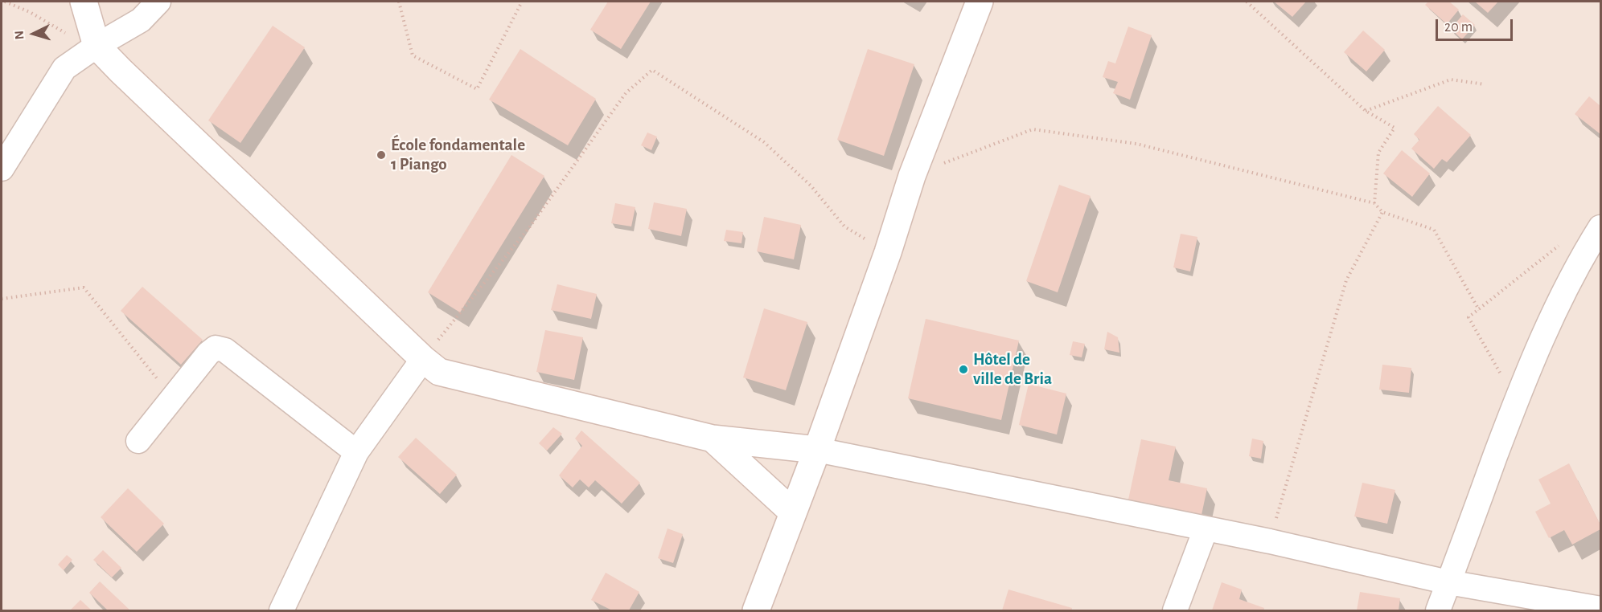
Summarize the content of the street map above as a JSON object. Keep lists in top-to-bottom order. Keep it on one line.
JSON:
{"places":["École fondamentale 1 Piango","Hôtel de ville de Bria"],"scale_bar":"20 m","north":"left"}
